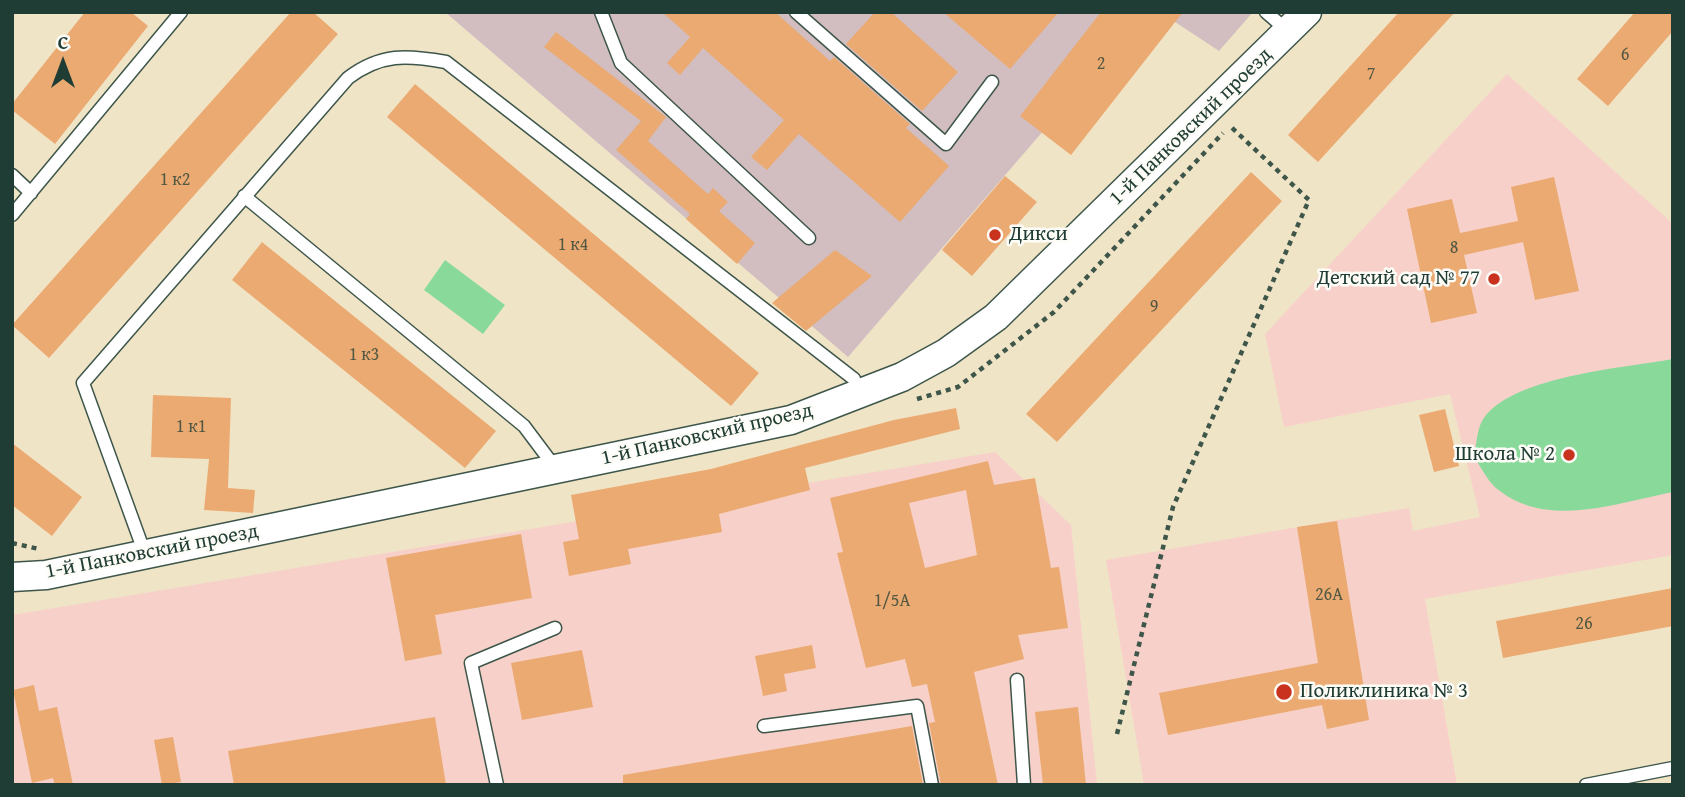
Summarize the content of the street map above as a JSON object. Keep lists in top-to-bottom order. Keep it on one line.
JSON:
{"streets":{"street":["1-й Панковский проезд"]},"places":["Дикси","Детский сад № 77","Школа № 2","Поликлиника № 3"],"house_numbers":["6","2","7","1 к2","1 к4","8","9","1 к3","1 к1","26А","1/5А","26"],"north":"top"}
